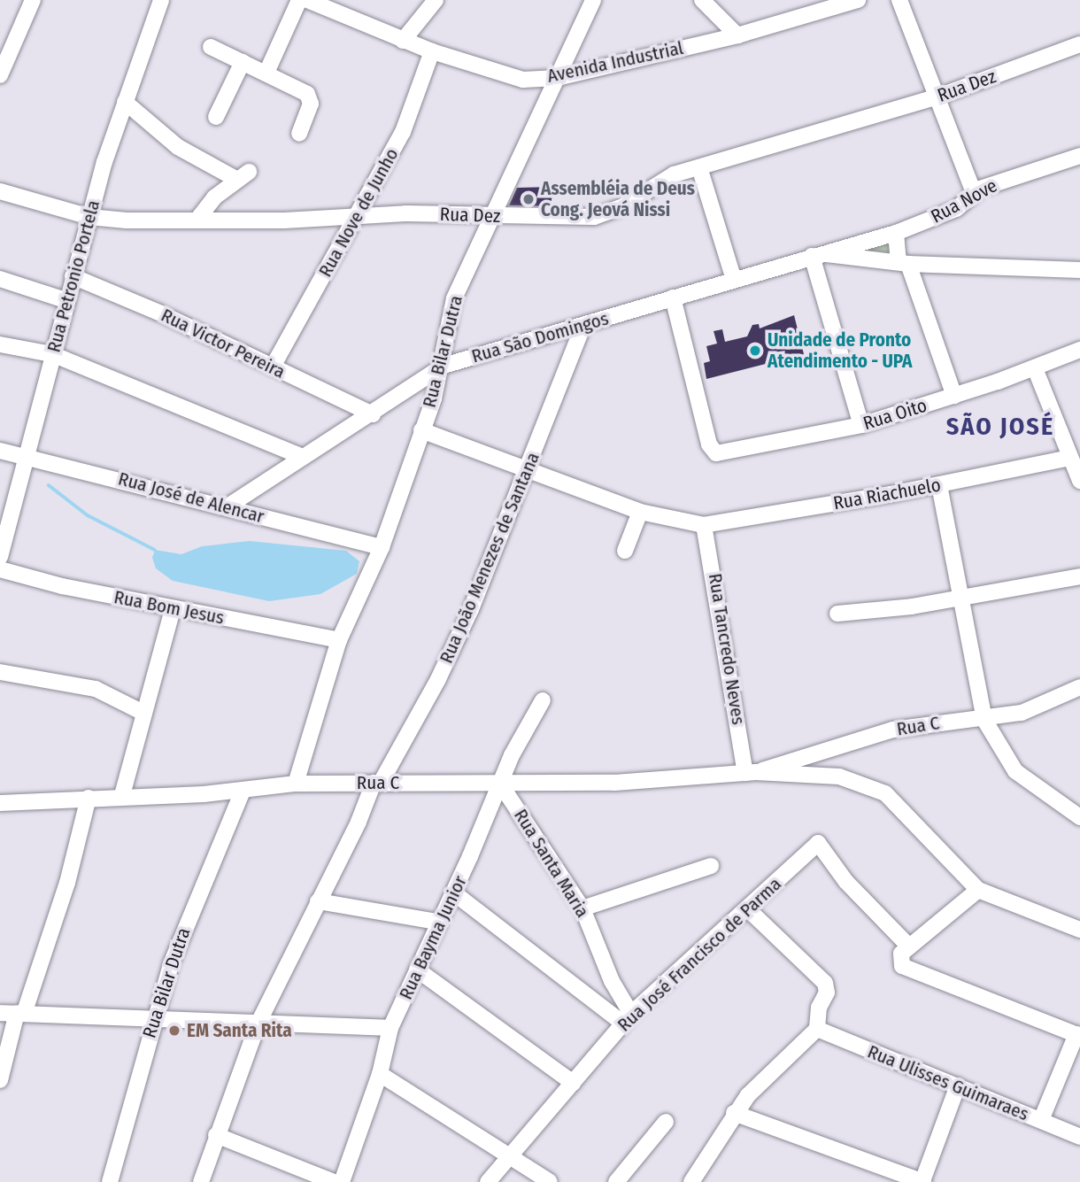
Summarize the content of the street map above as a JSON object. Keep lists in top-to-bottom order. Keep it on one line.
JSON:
{"streets":{"street":["Avenida Industrial","Rua Dez","Rua Nove","Rua Nove de Junho","Rua Petronio Portela","Rua São Domingos","Rua Victor Pereira","Rua Bilar Dutra","Rua Oito","Rua Riachuelo","Rua José de Alencar","Rua João Menezes de Santana","Rua Bom Jesus","Rua Tancredo Neves","Rua C","Rua Santa Maria","Rua Bayma Junior","Rua José Francisco de Parma","Rua Ulisses Guimaraes"]},"crossings":[["Avenida Industrial","Rua Nove de Junho"],["Avenida Industrial","Rua Bilar Dutra"],["Rua Dez","Rua Nove de Junho"],["Rua Dez","Rua Petronio Portela"],["Rua Dez","Rua Bilar Dutra"],["Rua Nove","Rua São Domingos"],["Rua Nove de Junho","Rua Victor Pereira"],["Rua Petronio Portela","Rua Victor Pereira"],["Rua Petronio Portela","Rua José de Alencar"],["Rua São Domingos","Rua Victor Pereira"],["Rua São Domingos","Rua Bilar Dutra"],["Rua São Domingos","Rua Oito"],["Rua São Domingos","Rua José de Alencar"],["Rua São Domingos","Rua João Menezes de Santana"],["Rua Bilar Dutra","Rua José de Alencar"],["Rua Bilar Dutra","Rua Bom Jesus"],["Rua Bilar Dutra","Rua C"],["Rua Riachuelo","Rua Tancredo Neves"],["Rua João Menezes de Santana","Rua C"],["Rua Tancredo Neves","Rua C"],["Rua C","Rua Santa Maria"],["Rua C","Rua Bayma Junior"],["Rua Santa Maria","Rua Bayma Junior"],["Rua Santa Maria","Rua José Francisco de Parma"]],"districts":["SÃO JOSÉ"],"places":["Assembléia de Deus Cong. Jeová Nissi","Unidade de Pronto Atendimento - UPA","EM Santa Rita"]}
